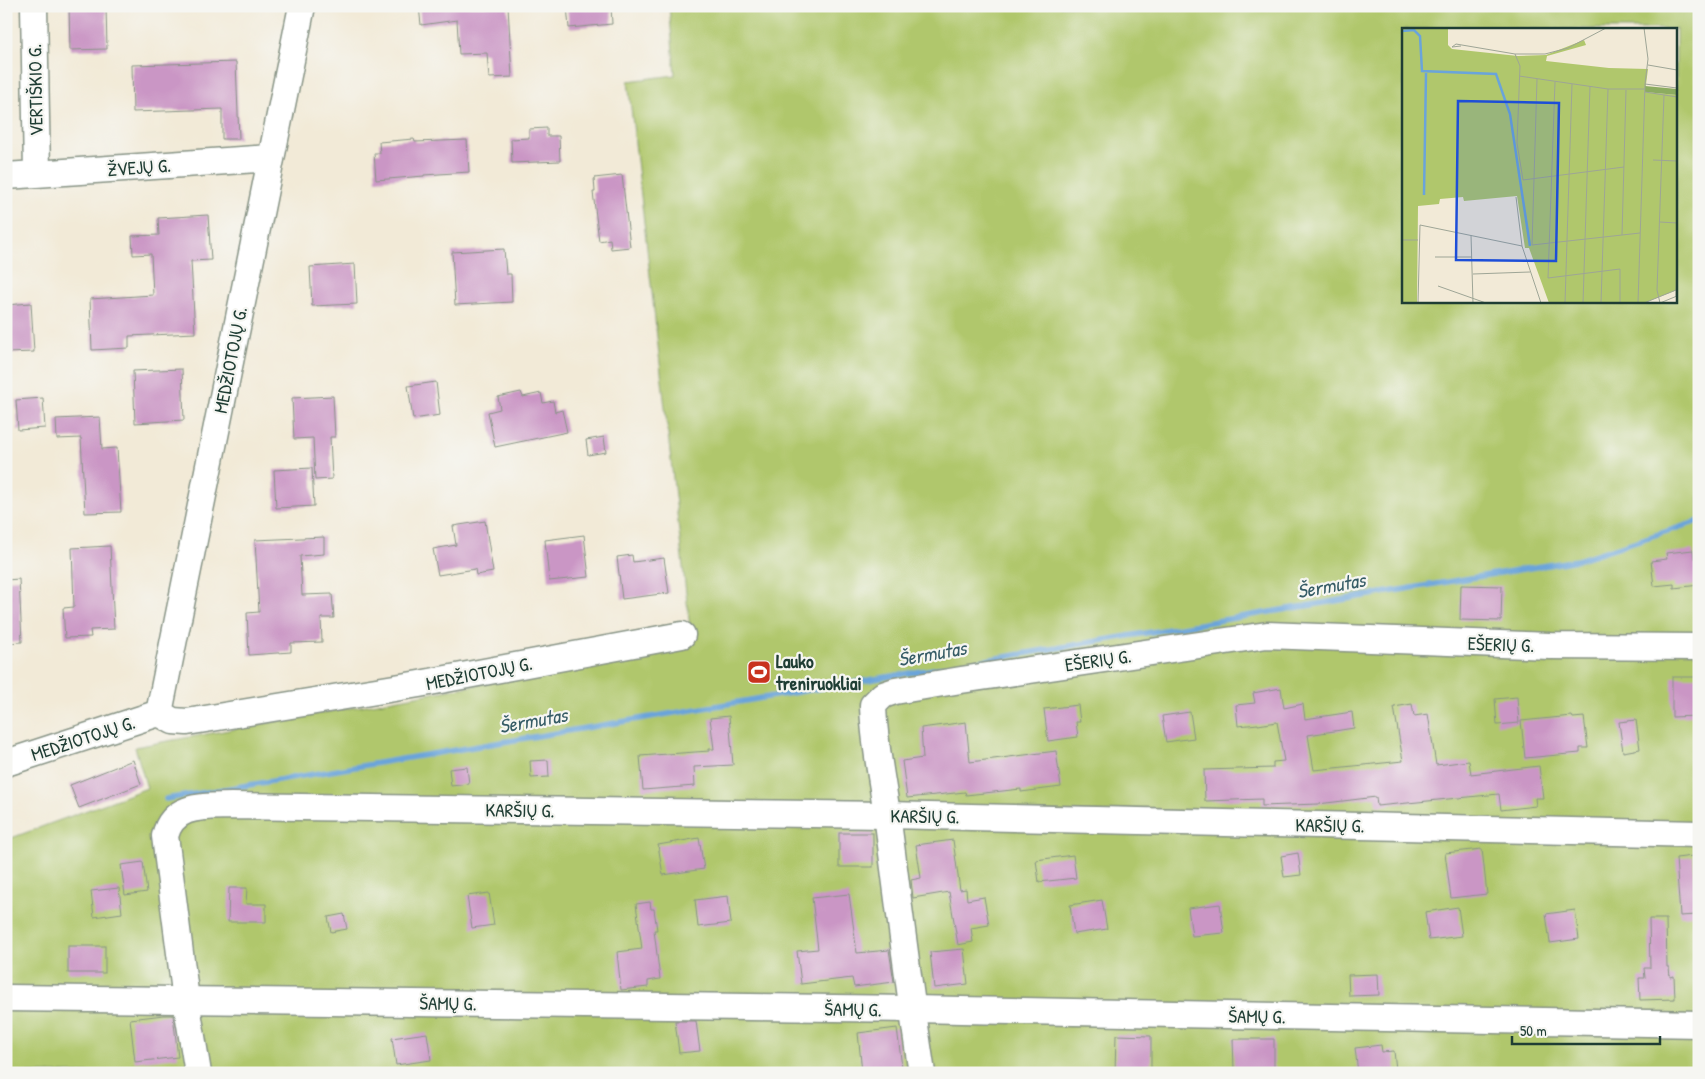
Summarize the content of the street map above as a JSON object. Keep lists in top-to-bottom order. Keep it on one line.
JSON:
{"streets":{"street":["VERTIŠKIO G.","ŽVEJŲ G.","MEDŽIOTOJŲ G.","EŠERIŲ G.","KARŠIŲ G.","ŠAMŲ G."]},"crossings":[["VERTIŠKIO G.","ŽVEJŲ G."],["ŽVEJŲ G.","MEDŽIOTOJŲ G."],["EŠERIŲ G.","KARŠIŲ G."],["EŠERIŲ G.","ŠAMŲ G."],["KARŠIŲ G.","ŠAMŲ G."]],"water":["Šermutas"],"places":{"sports":["Lauko treniruokliai"]},"scale_bar":"50 m"}
